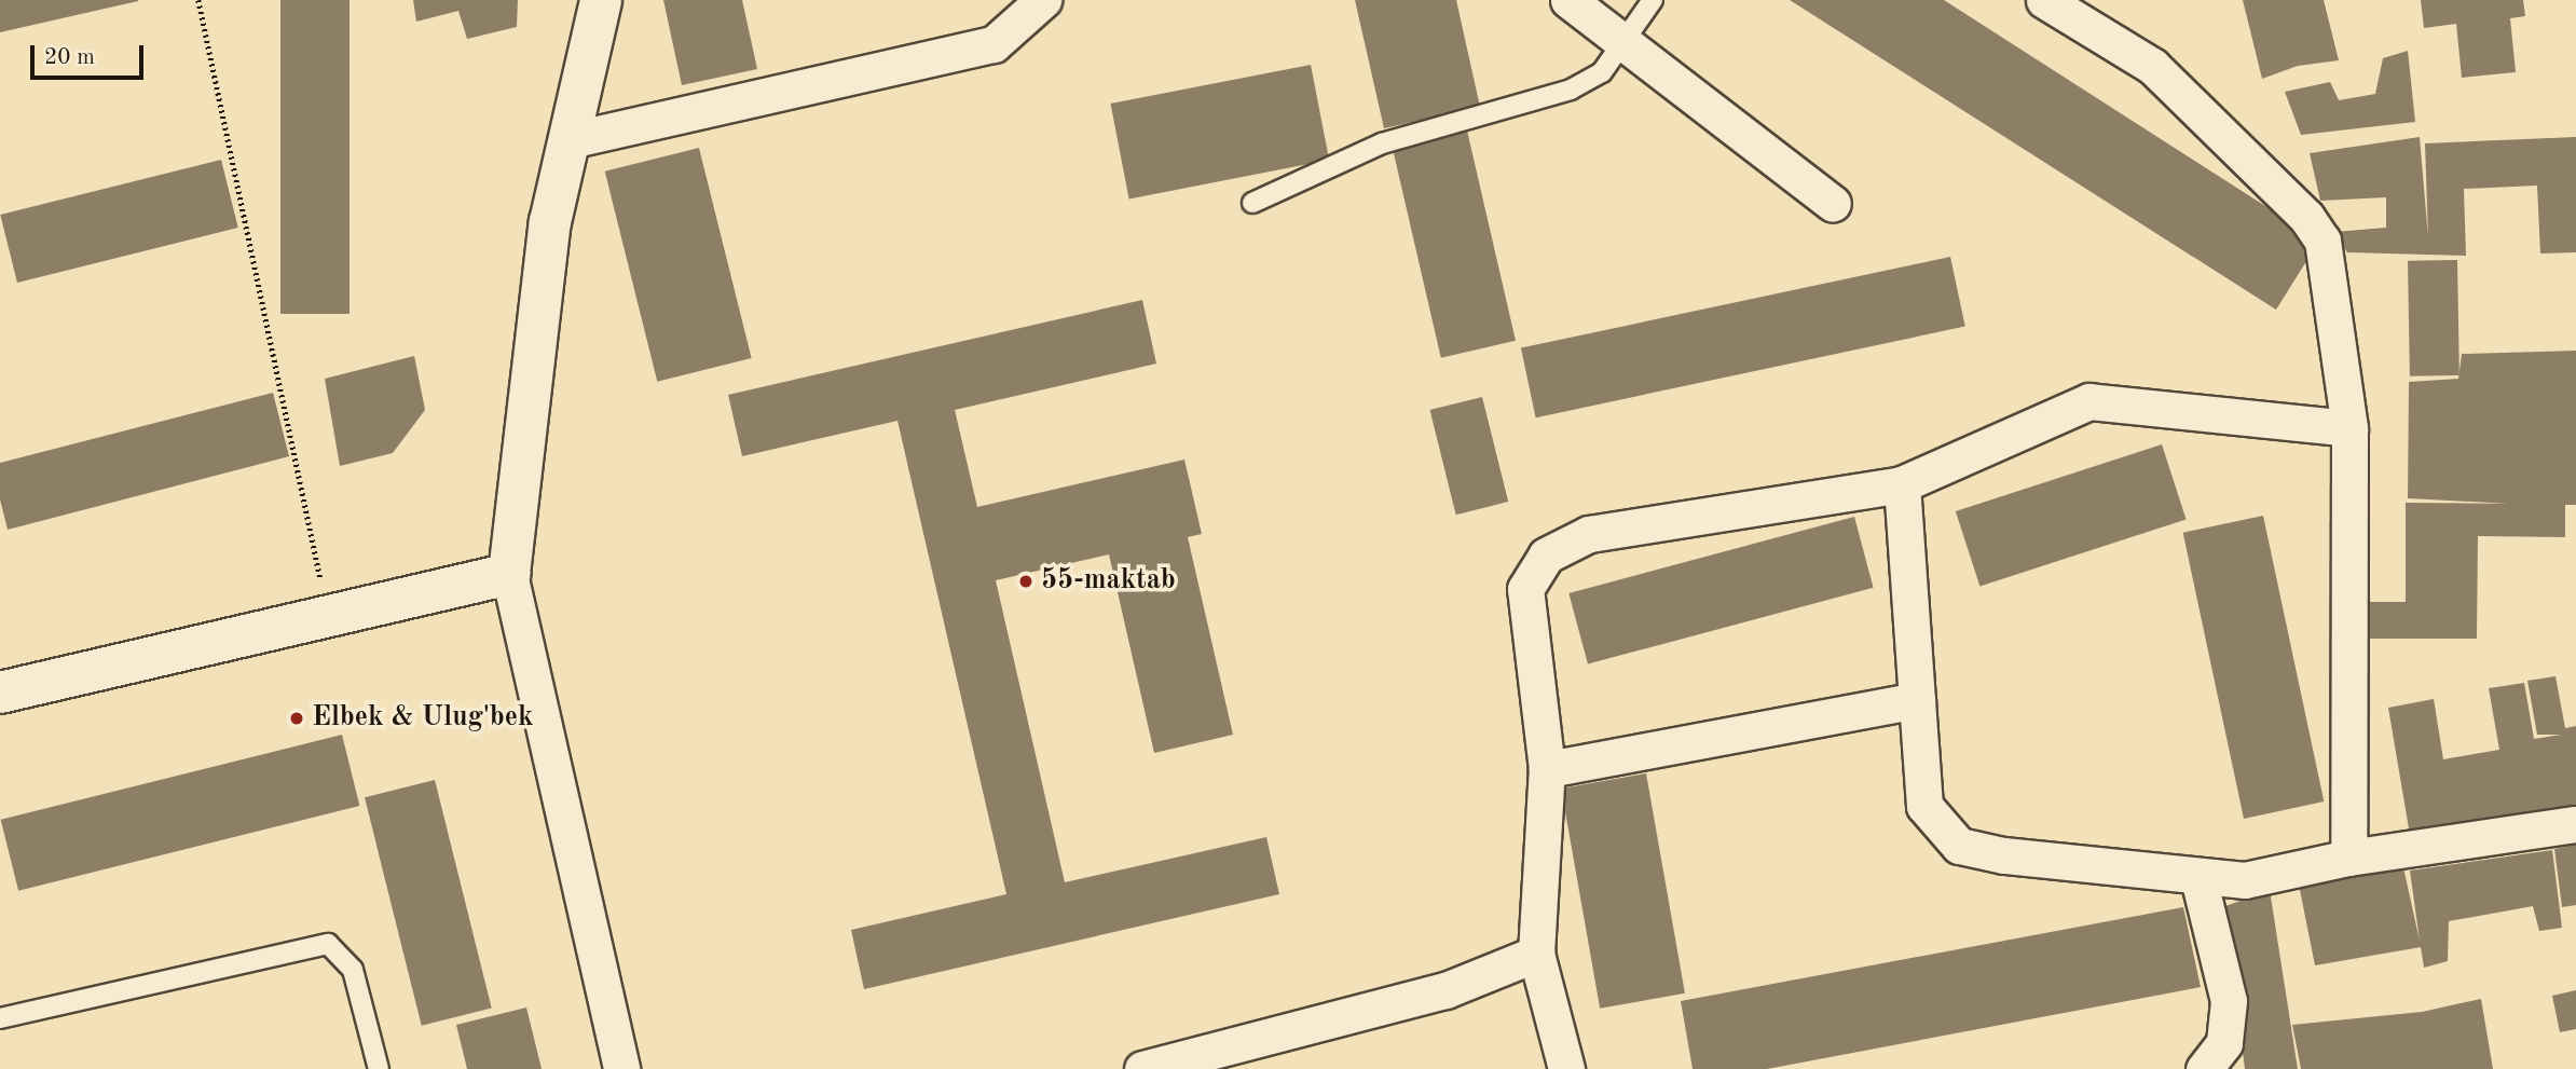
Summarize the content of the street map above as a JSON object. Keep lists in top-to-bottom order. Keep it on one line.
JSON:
{"places":["55-maktab","Elbek & Ulug'bek"],"scale_bar":"20 m"}
